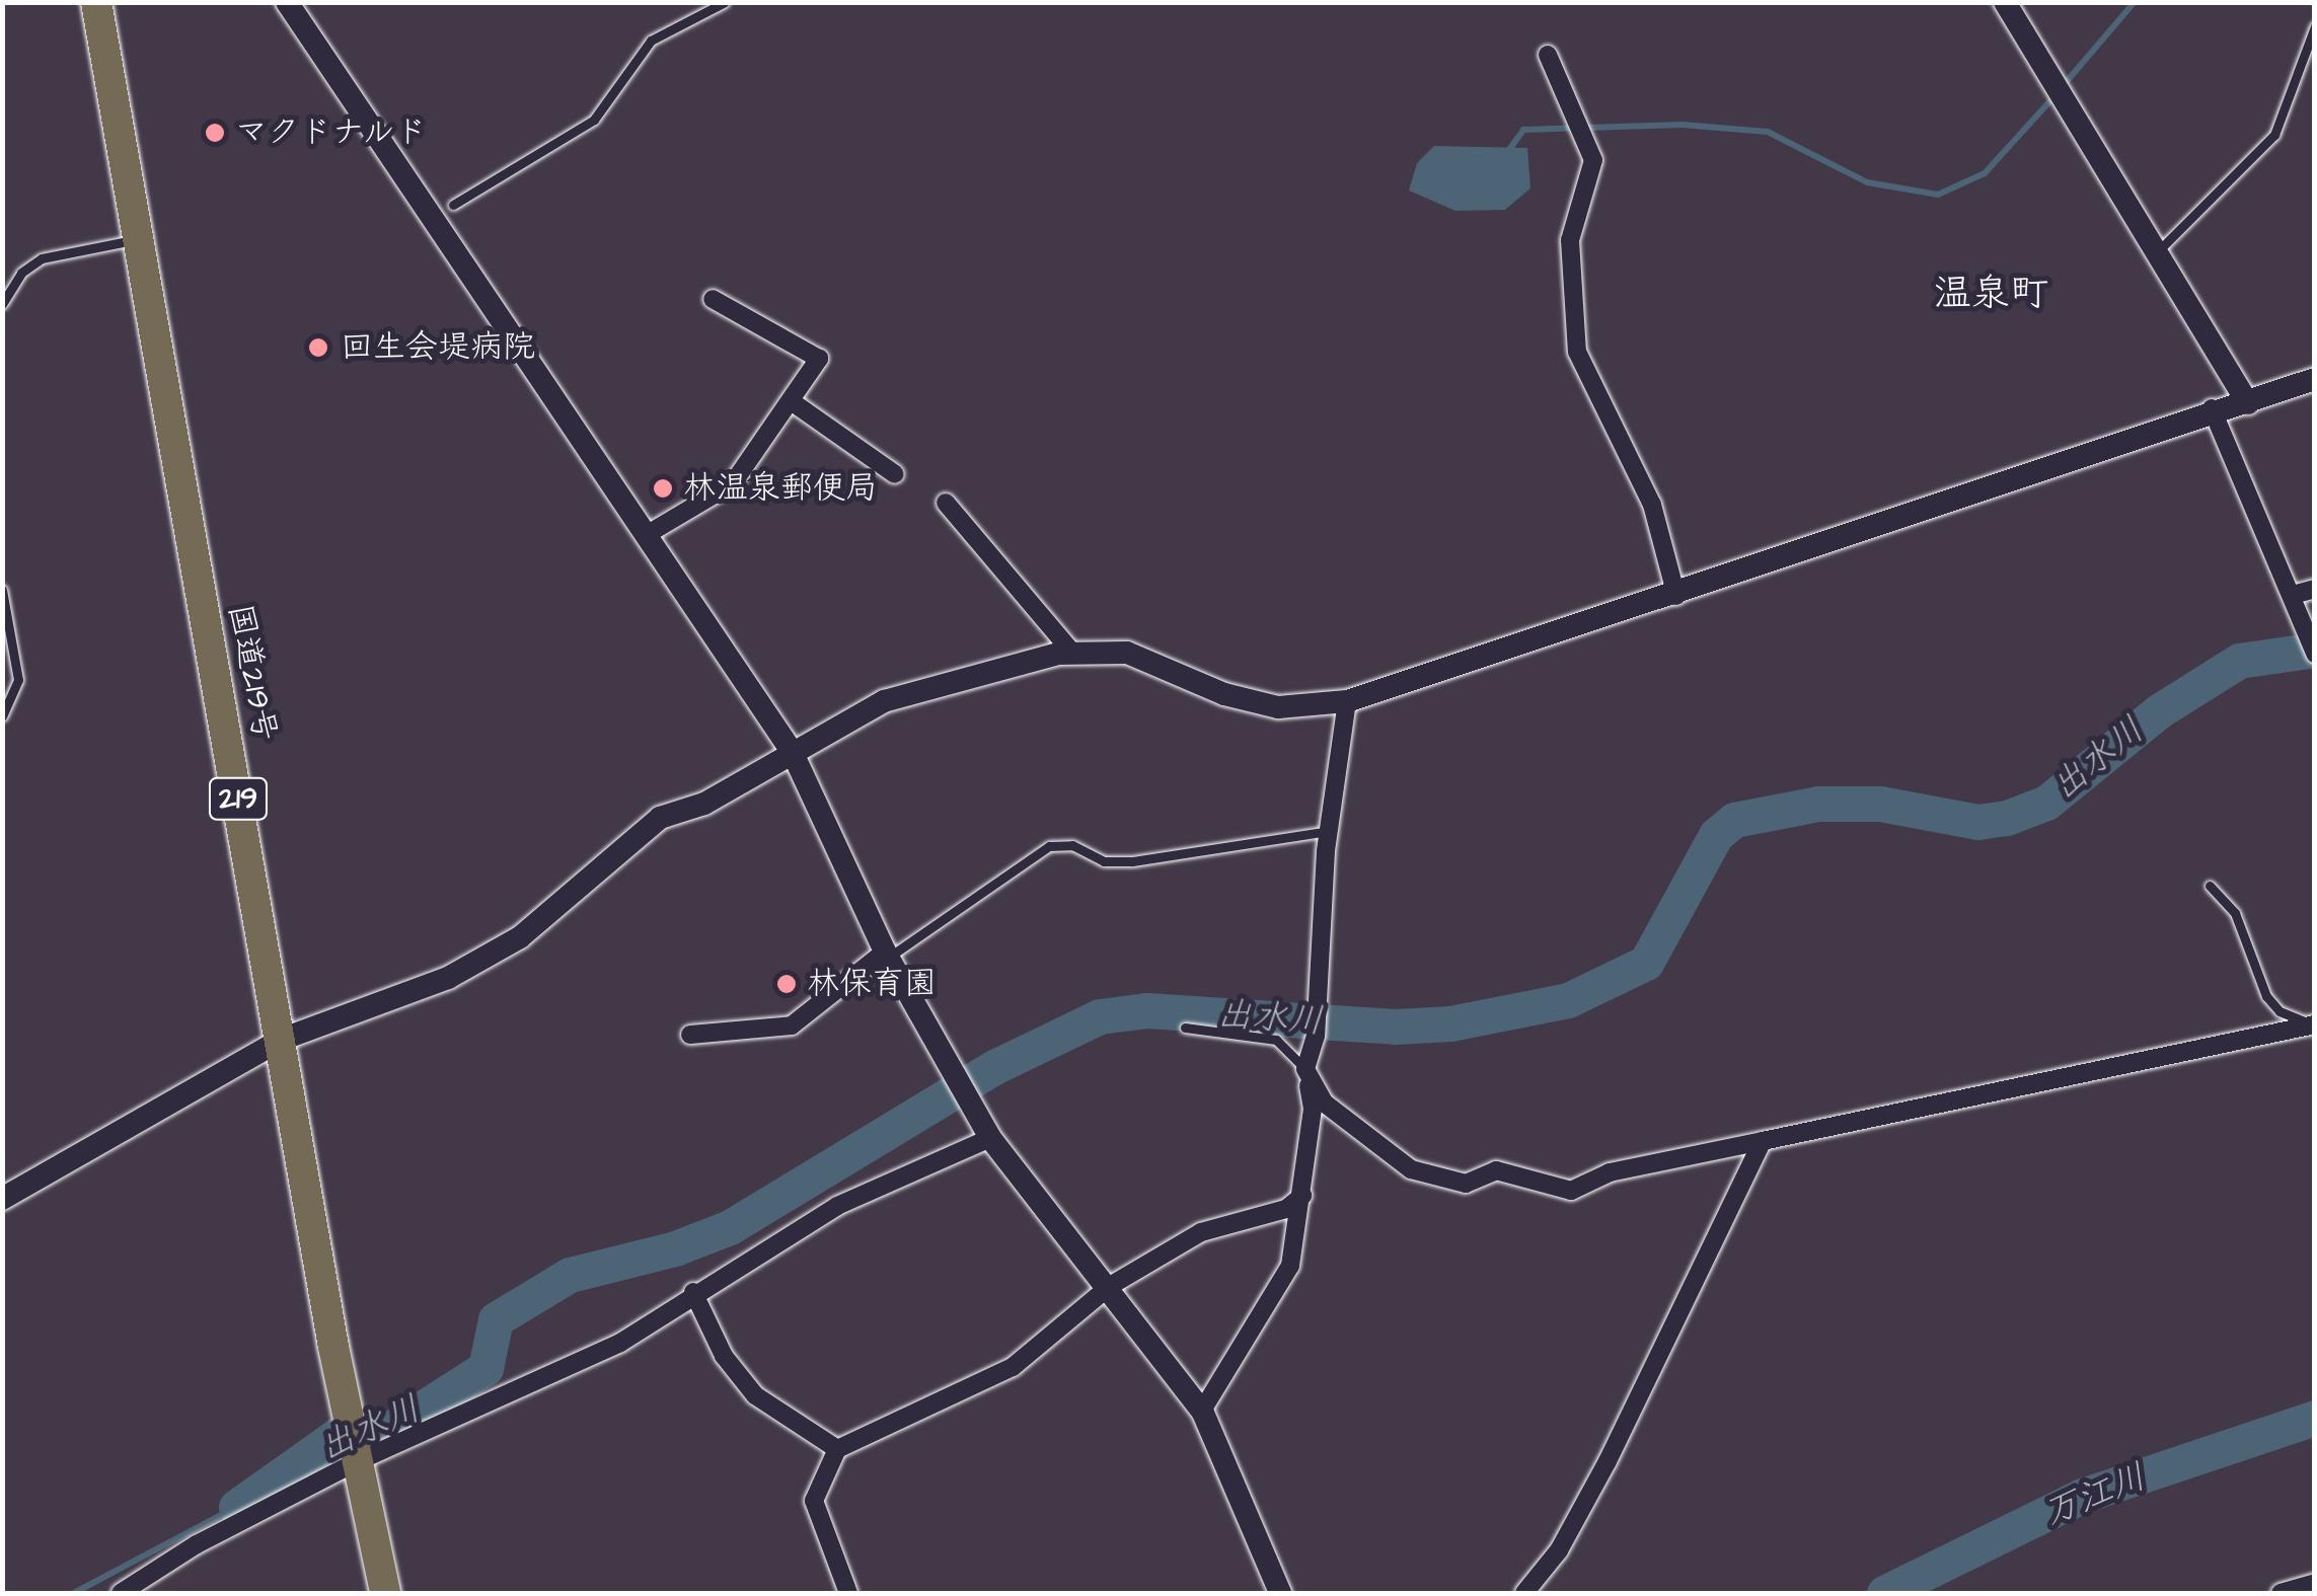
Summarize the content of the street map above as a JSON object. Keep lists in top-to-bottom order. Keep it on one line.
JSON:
{"streets":{"highway":["国道219号","219"]},"districts":["温泉町"],"water":["出水川","万江川"],"places":["マクドナルド","回生会堤病院","林温泉郵便局","林保育園"]}
